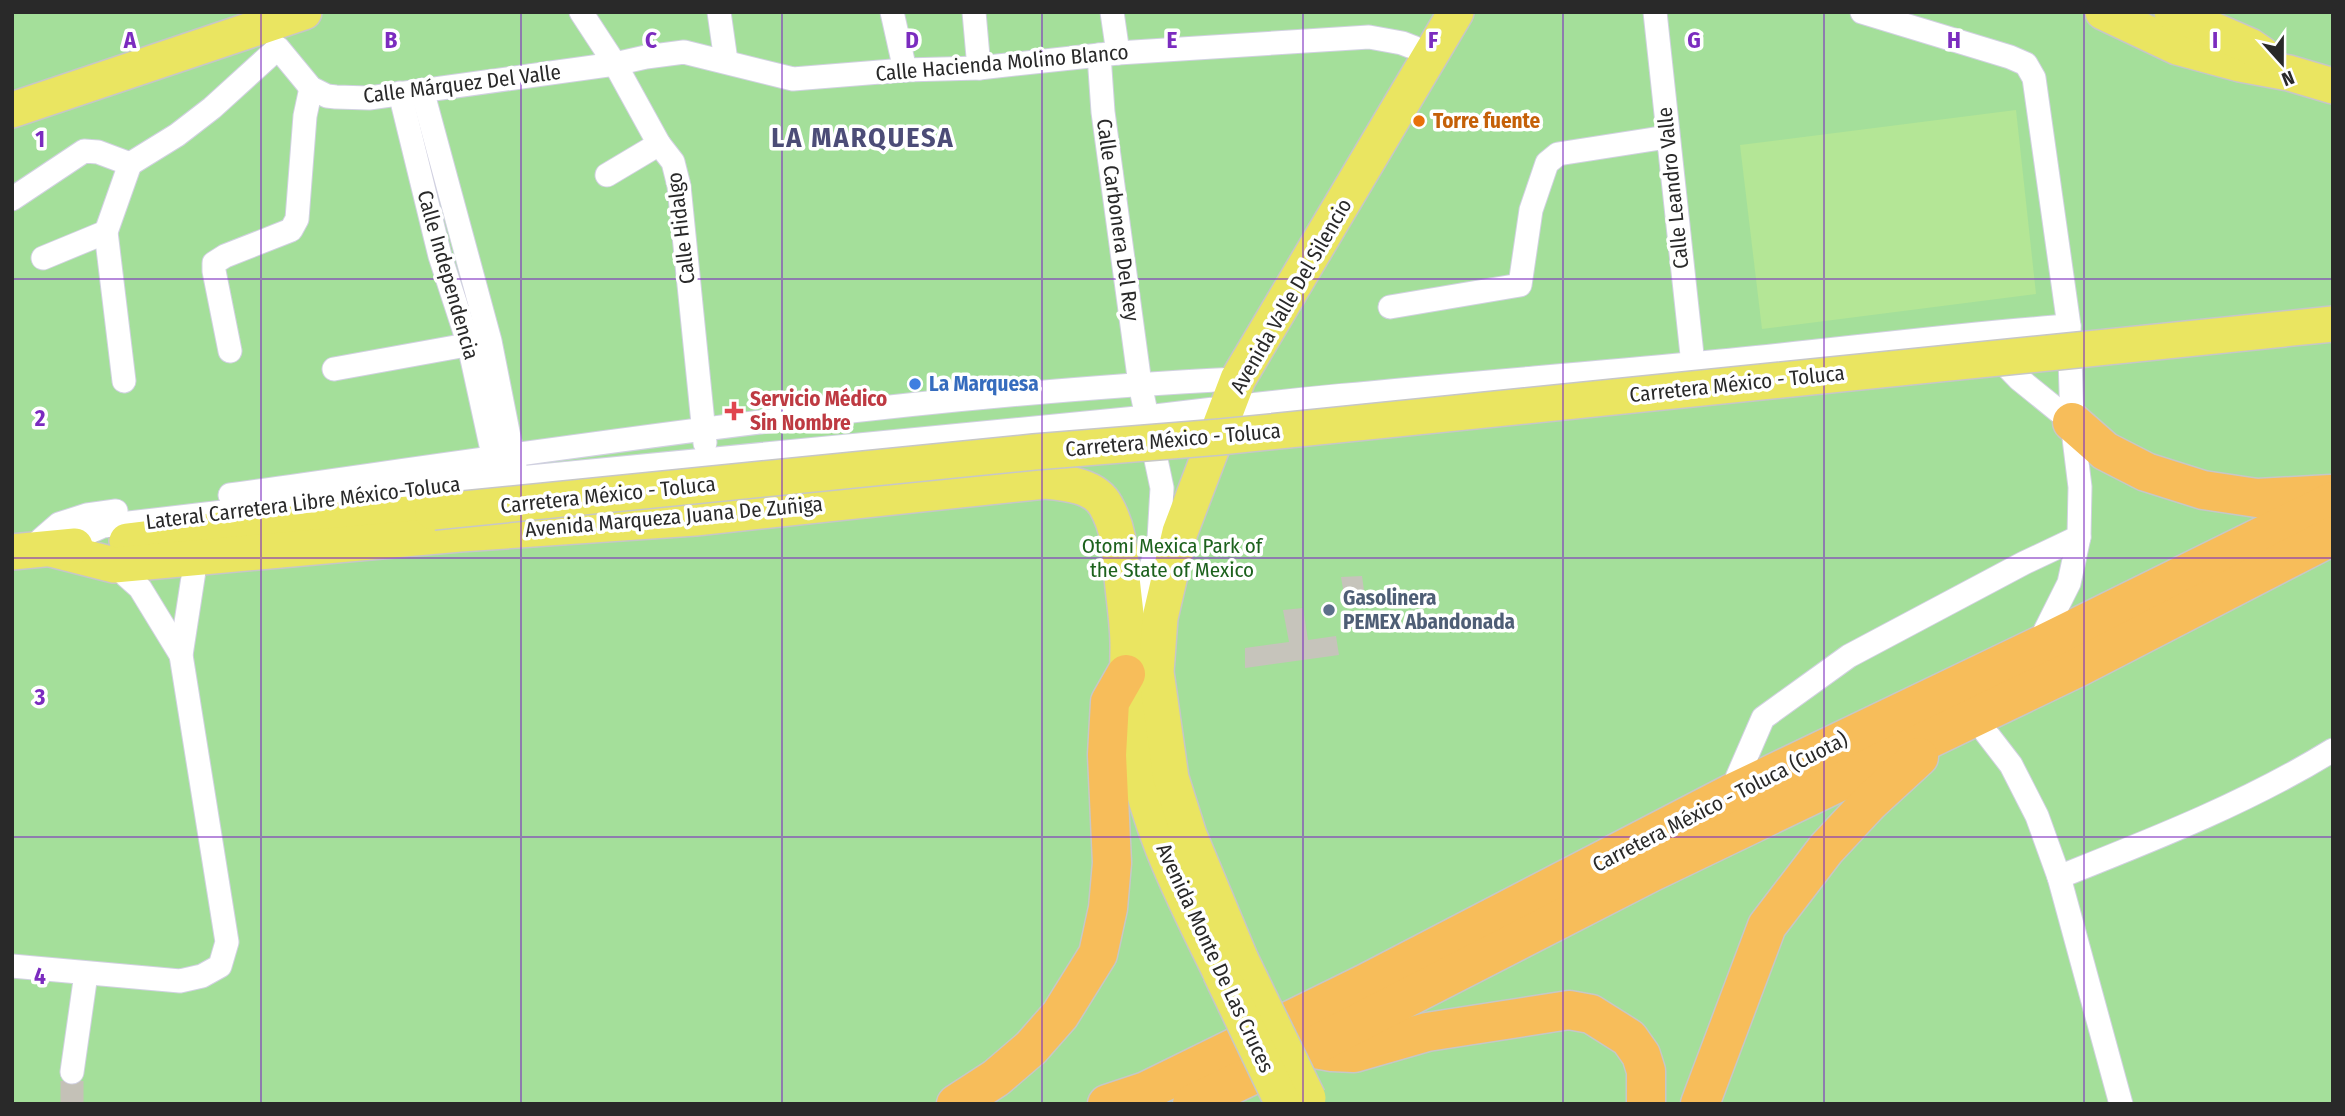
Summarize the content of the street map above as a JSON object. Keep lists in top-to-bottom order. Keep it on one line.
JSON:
{"streets":{"highway":["Carretera México - Toluca (Cuota)"],"main road":["Avenida Valle Del Silencio","Carretera México - Toluca","Avenida Marqueza Juana De Zuñiga","Avenida Monte De Las Cruces"],"street":["Calle Hacienda Molino Blanco","Calle Márquez Del Valle","Calle Leandro Valle","Calle Carbonera Del Rey","Calle Hidalgo","Calle Independencia","Lateral Carretera Libre México-Toluca"]},"crossings":[["Calle Hacienda Molino Blanco","Calle Márquez Del Valle"],["Calle Hacienda Molino Blanco","Calle Carbonera Del Rey"],["Calle Hacienda Molino Blanco","Calle Hidalgo"],["Calle Hacienda Molino Blanco","Avenida Valle Del Silencio"],["Calle Márquez Del Valle","Calle Hidalgo"],["Calle Márquez Del Valle","Calle Independencia"],["Calle Carbonera Del Rey","Avenida Valle Del Silencio"],["Calle Carbonera Del Rey","Lateral Carretera Libre México-Toluca"],["Calle Carbonera Del Rey","Avenida Marqueza Juana De Zuñiga"],["Calle Carbonera Del Rey","Avenida Monte De Las Cruces"],["Calle Hidalgo","Lateral Carretera Libre México-Toluca"],["Calle Independencia","Lateral Carretera Libre México-Toluca"],["Avenida Valle Del Silencio","Lateral Carretera Libre México-Toluca"],["Avenida Valle Del Silencio","Avenida Marqueza Juana De Zuñiga"],["Avenida Valle Del Silencio","Avenida Monte De Las Cruces"],["Carretera México - Toluca","Lateral Carretera Libre México-Toluca"],["Carretera México - Toluca","Avenida Marqueza Juana De Zuñiga"],["Lateral Carretera Libre México-Toluca","Avenida Marqueza Juana De Zuñiga"],["Avenida Marqueza Juana De Zuñiga","Avenida Monte De Las Cruces"]],"districts":["LA MARQUESA"],"parks":["Otomi Mexica Park of the State of Mexico"],"places":{"other":["Torre fuente","La Marquesa","Gasolinera PEMEX Abandonada"],"health":["Servicio Médico Sin Nombre"]},"north":"bottom","grid":{"columns":["A","B","C","D","E","F","G","H","I"],"rows":["1","2","3","4"]}}
